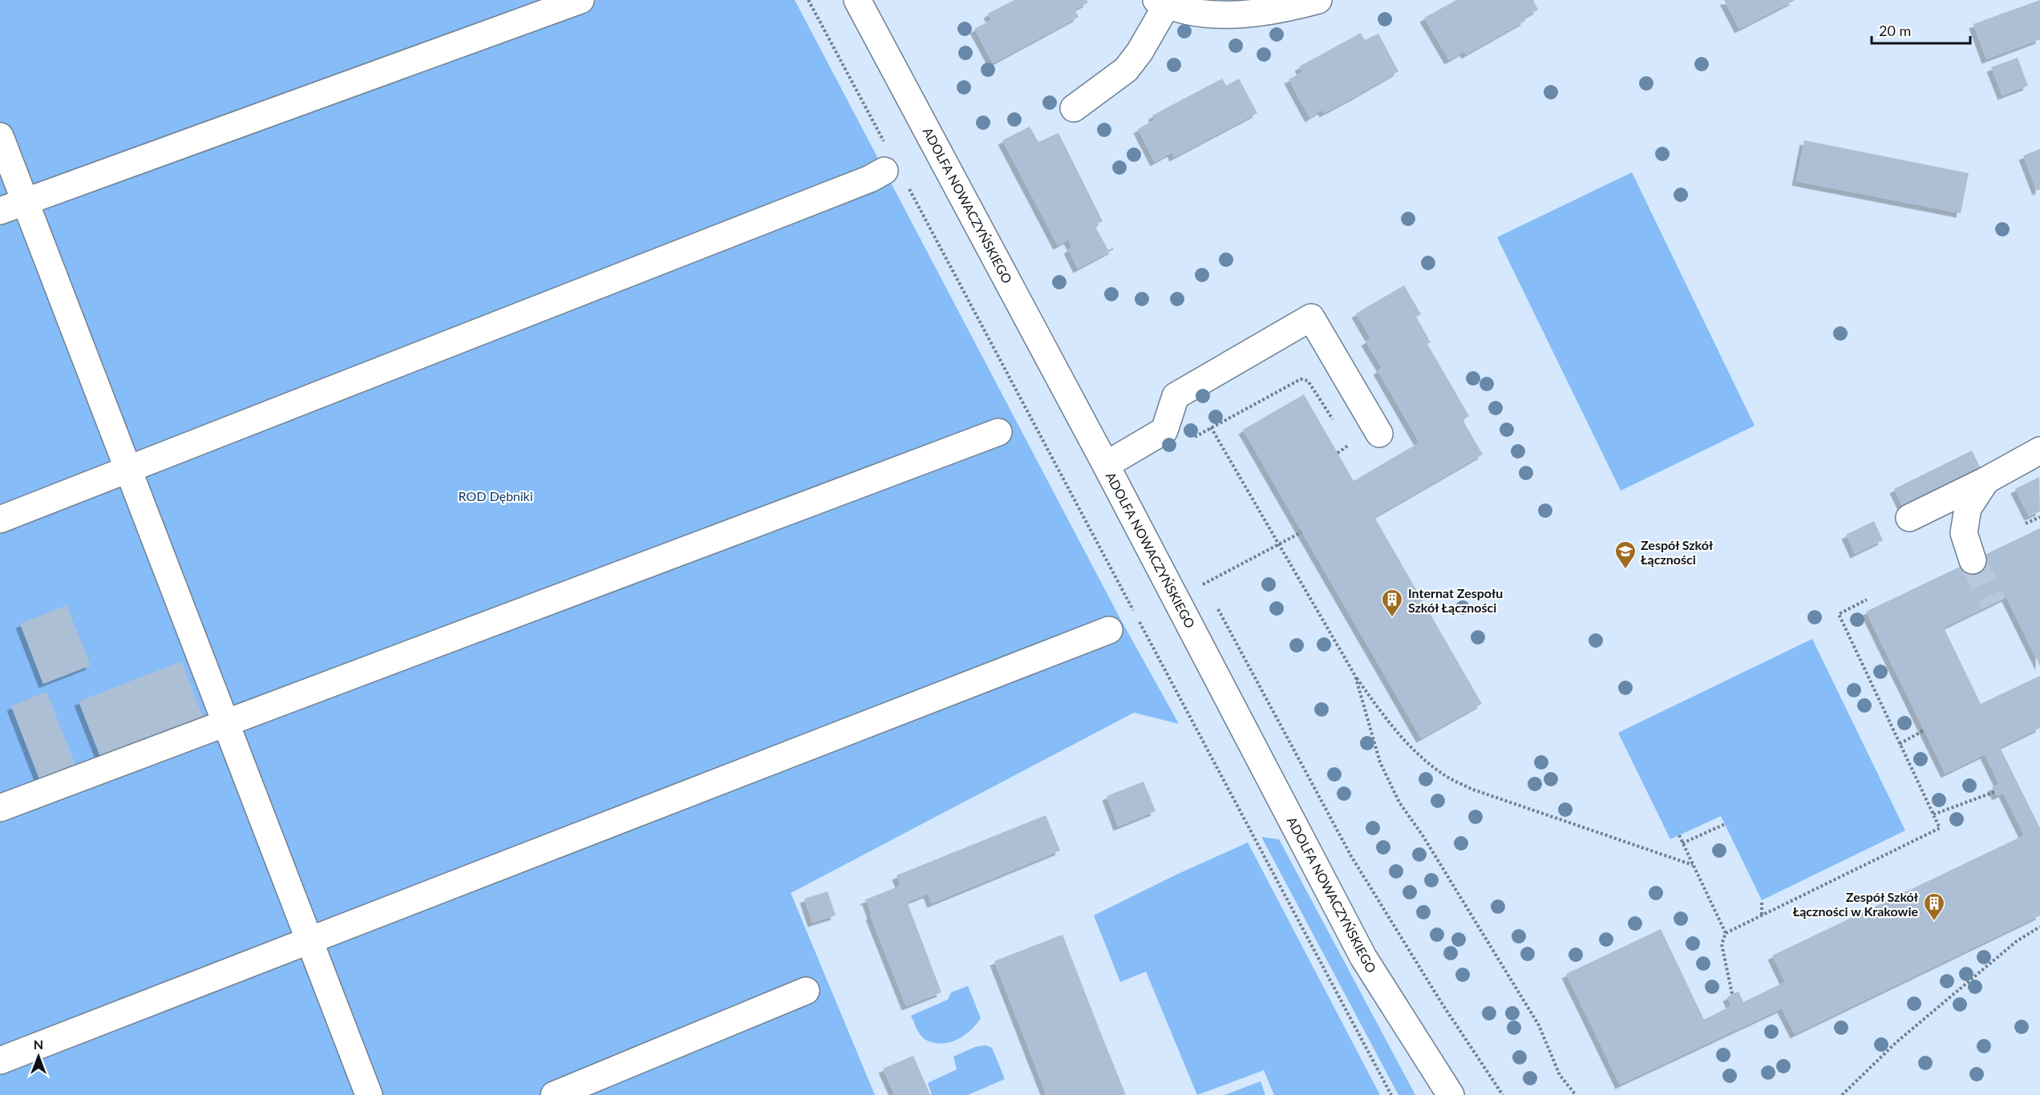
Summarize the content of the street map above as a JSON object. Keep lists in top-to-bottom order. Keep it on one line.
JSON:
{"streets":{"street":["ADOLFA NOWACZYŃSKIEGO"]},"parks":["ROD Dębniki"],"places":{"school or university":["Zespół Szkół Łączności"],"building":["Internat Zespołu Szkół Łączności","Zespół Szkół Łączności w Krakowie"]},"scale_bar":"20 m","north":"top"}
